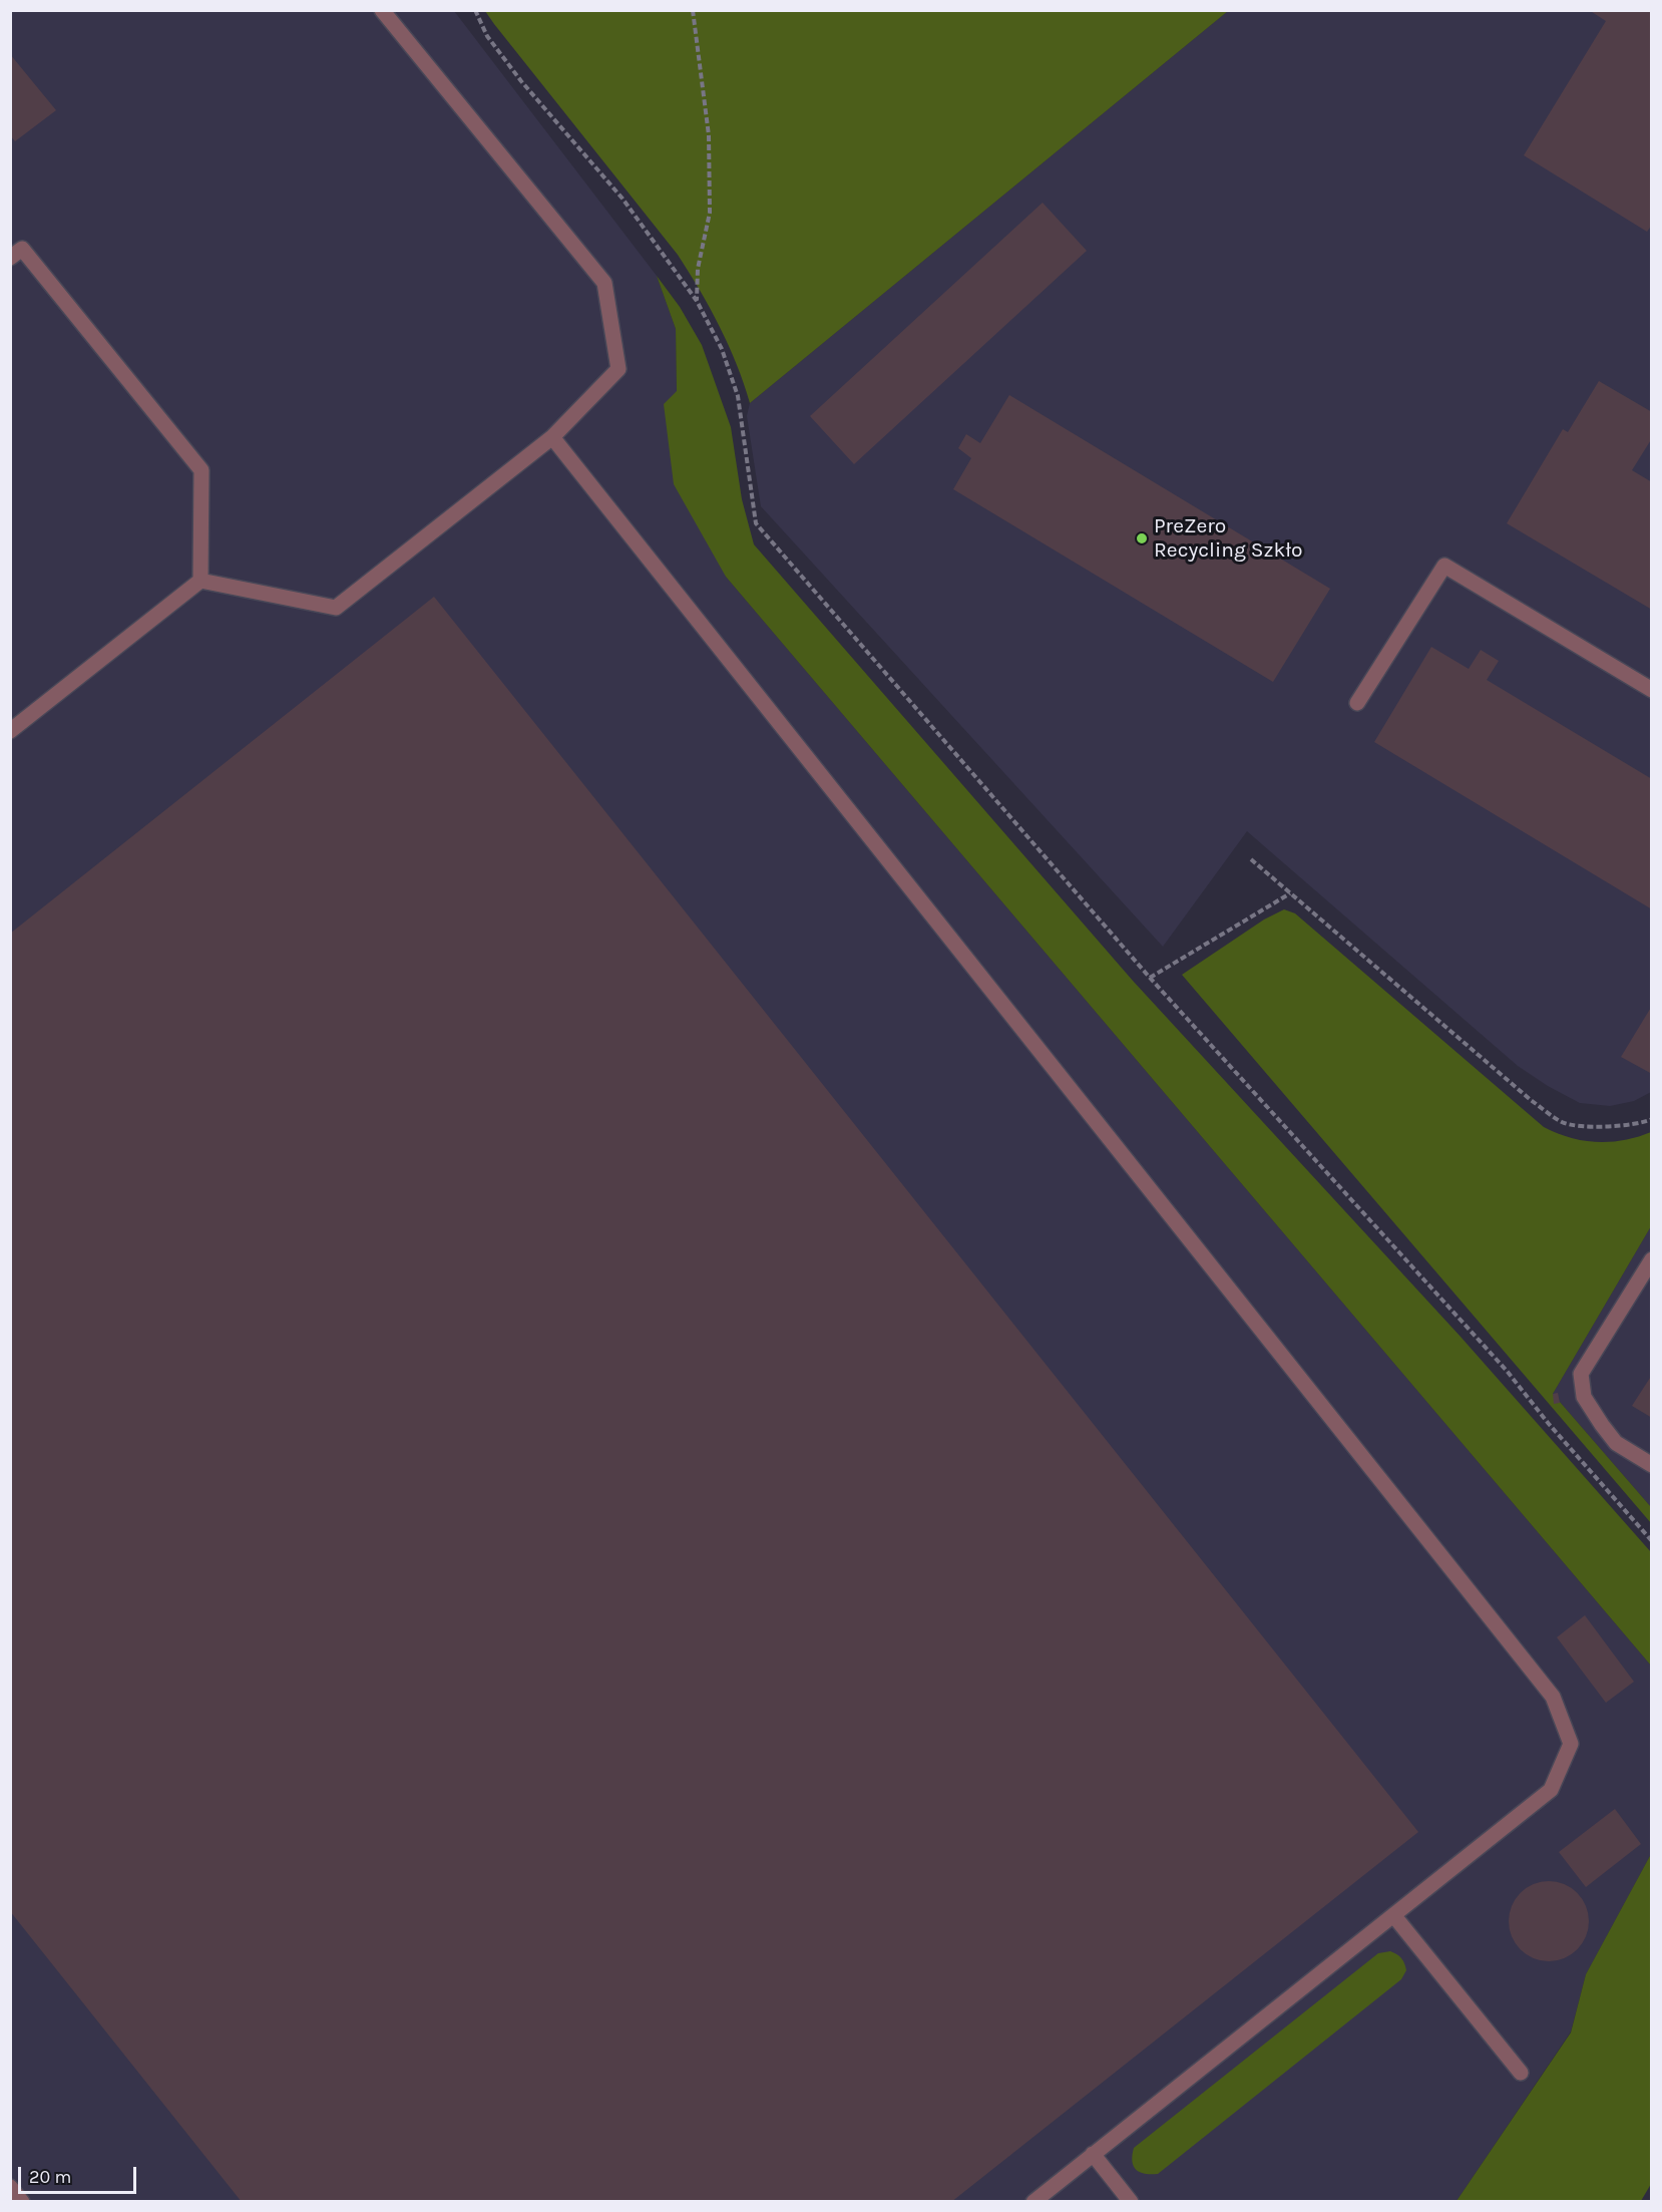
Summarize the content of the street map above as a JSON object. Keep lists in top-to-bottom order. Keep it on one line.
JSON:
{"places":["PreZero Recycling Szkło"],"scale_bar":"20 m"}
